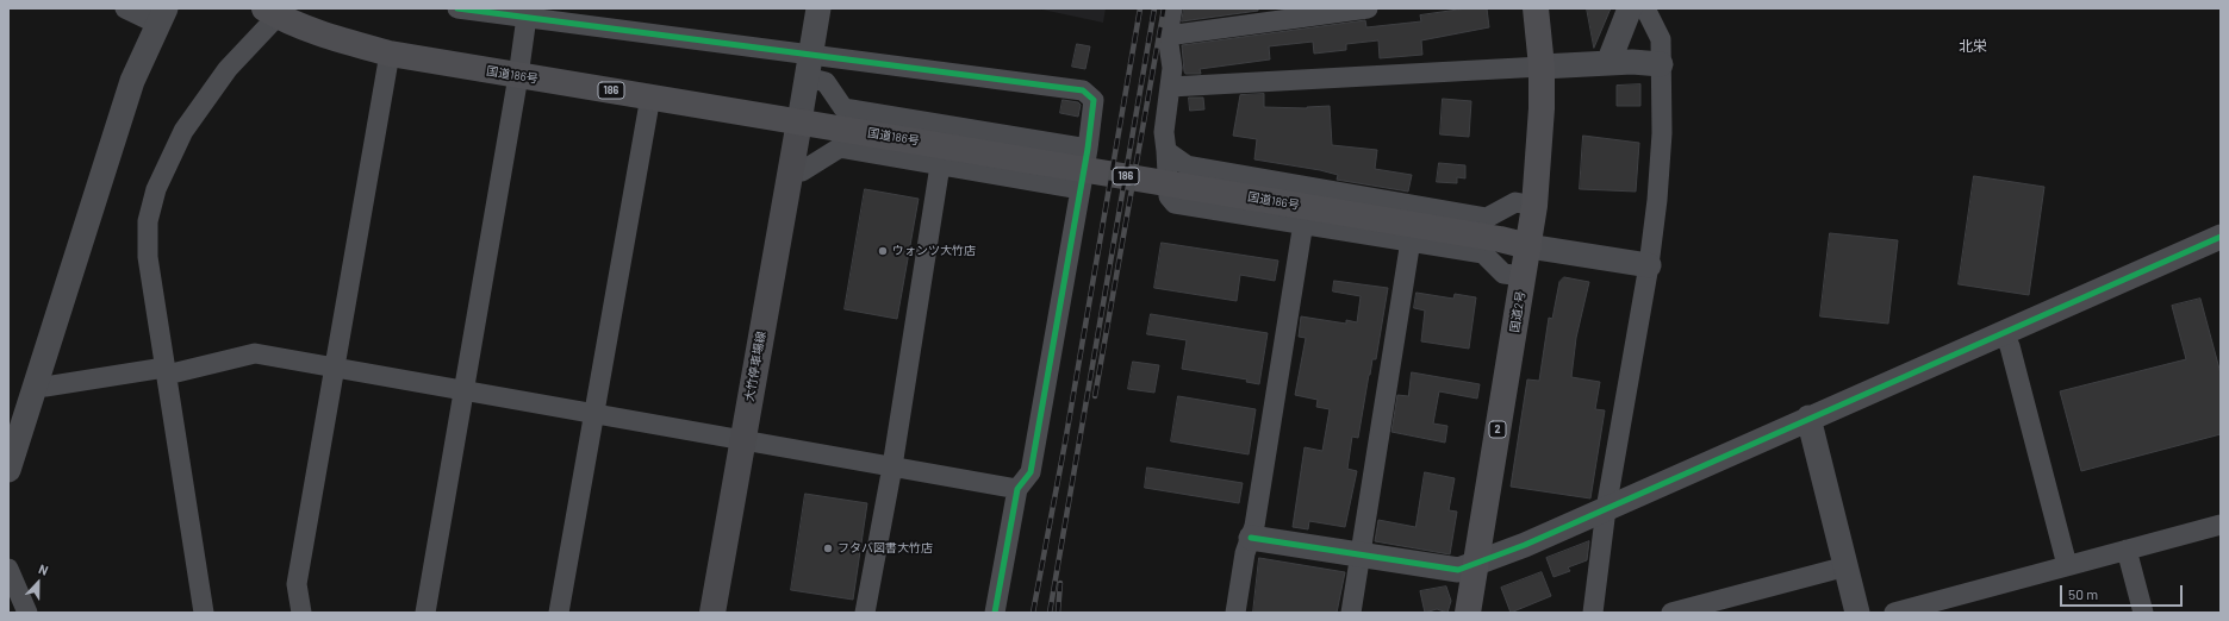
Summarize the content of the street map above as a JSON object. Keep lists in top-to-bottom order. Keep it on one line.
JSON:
{"streets":{"highway":["国道186号","186","国道2号","2"],"main road":["大竹停車場線"]},"crossings":[["国道186号","国道2号"],["国道186号","大竹停車場線"]],"districts":["北栄"],"places":["ウォンツ大竹店","フタバ図書大竹店"],"scale_bar":"50 m","north":"top"}
